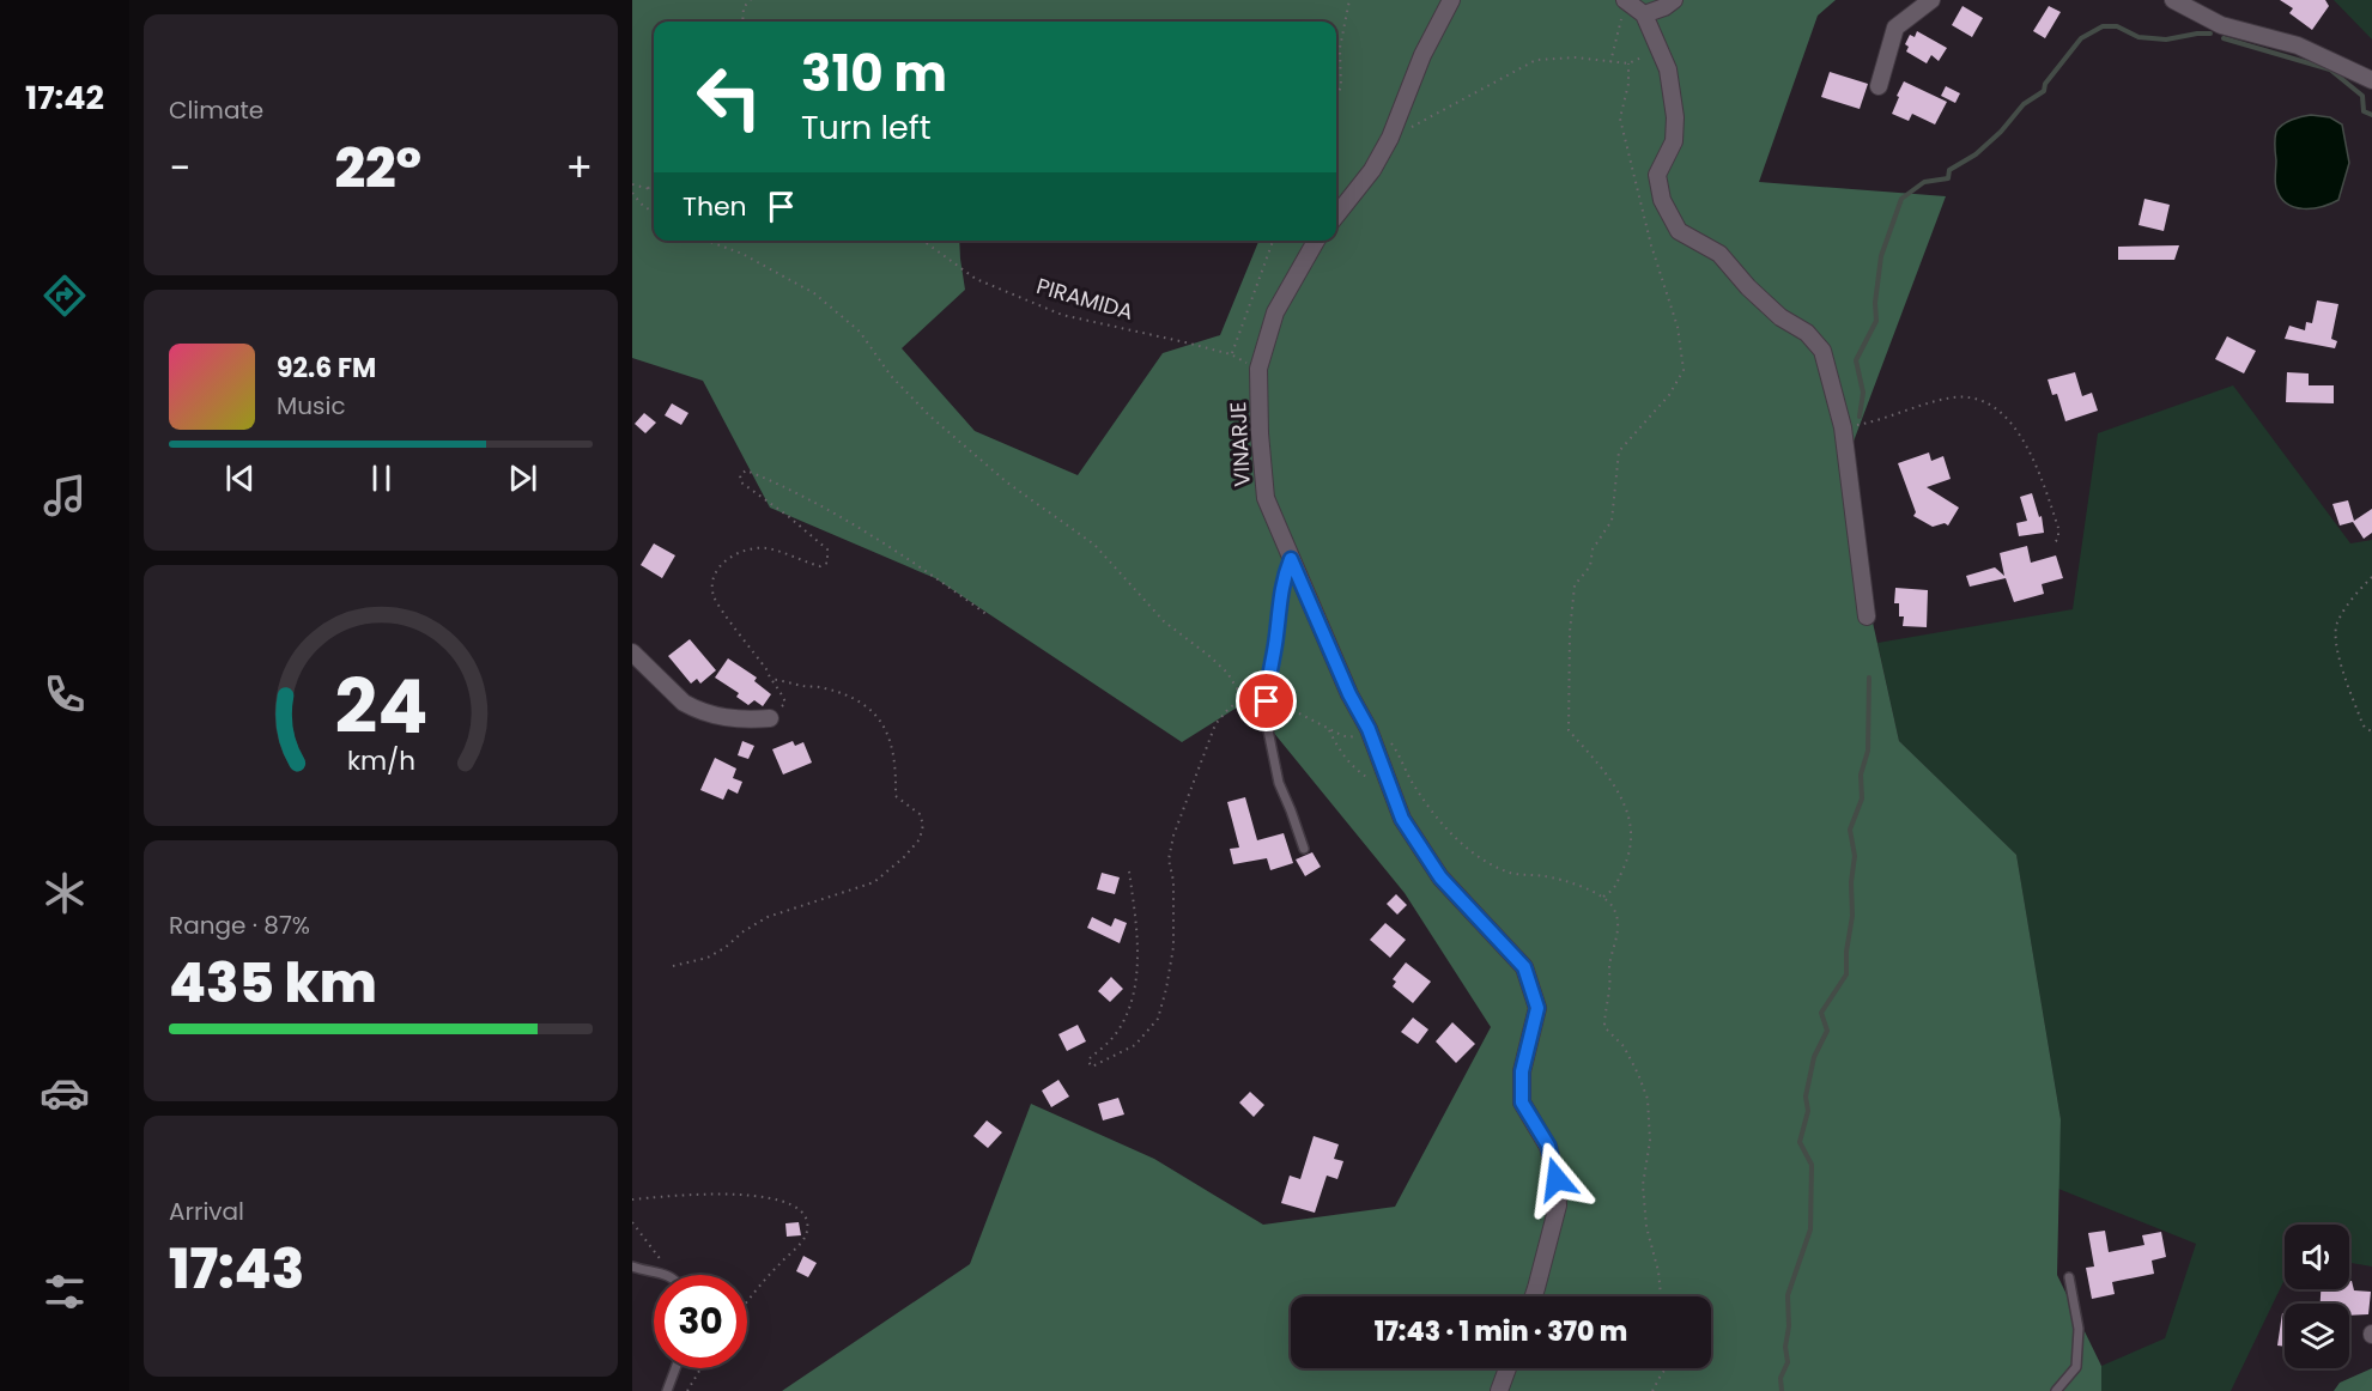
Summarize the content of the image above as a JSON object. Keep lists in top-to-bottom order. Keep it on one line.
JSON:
{"streets":{"street":["VINARJE"],"path":["PIRAMIDA"]},"crossings":[["PIRAMIDA","VINARJE"]],"page":{"tabs":"17:42","tile":["Climate",["Range · 87%","435 km"],["Arrival","17:43"]],"turn":["310 m","Turn left"],"heat":["−","22°","+"],"then":"Then","song":["92.6 FM","Music"],"limit":"30","trip":"17:43 · 1 min · 370 m","gauge":["24","km/h"]}}
